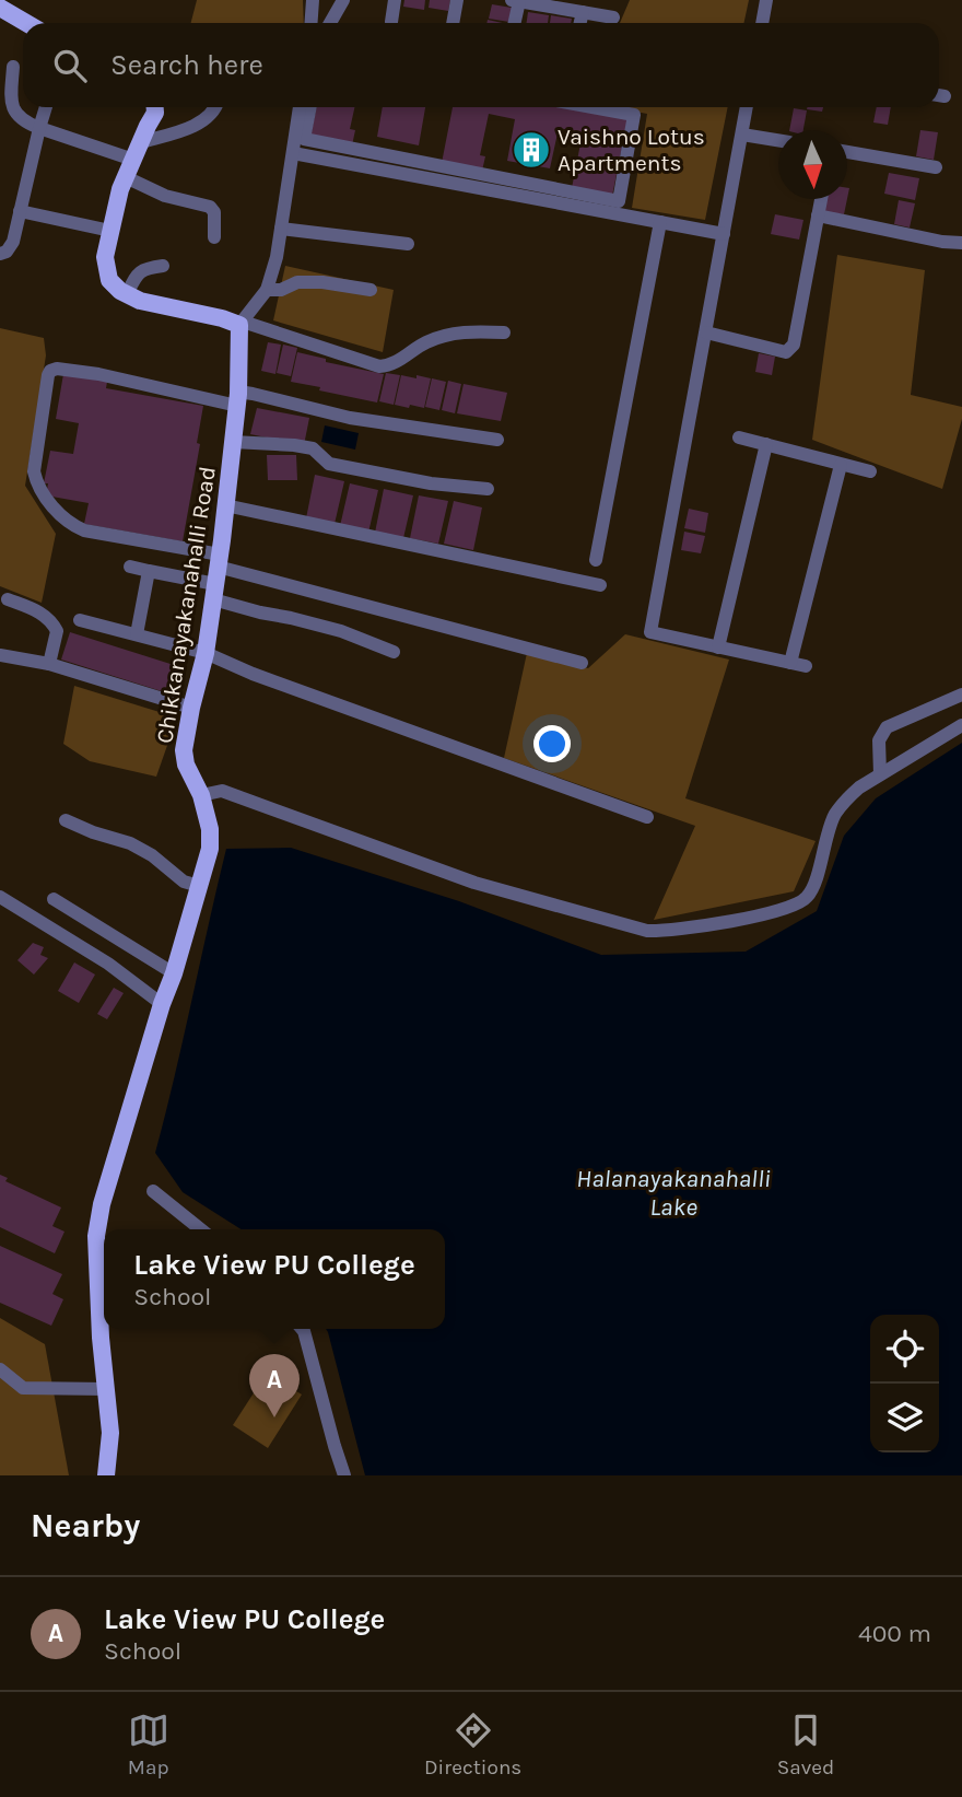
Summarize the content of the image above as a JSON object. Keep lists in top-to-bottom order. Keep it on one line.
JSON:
{"streets":{"main road":["Chikkanayakanahalli Road"]},"water":["Halanayakanahalli Lake"],"places":{"building":["Vaishno Lotus Apartments"]},"north":"bottom","page":{"search":"Search here","popup":["Lake View PU College","School"],"pins":"A","heading":"Nearby","list":[{"mark":"A","name":"Lake View PU College","note":"School","value":"400 m"}],"nav":["Map","Directions","Saved"]}}
